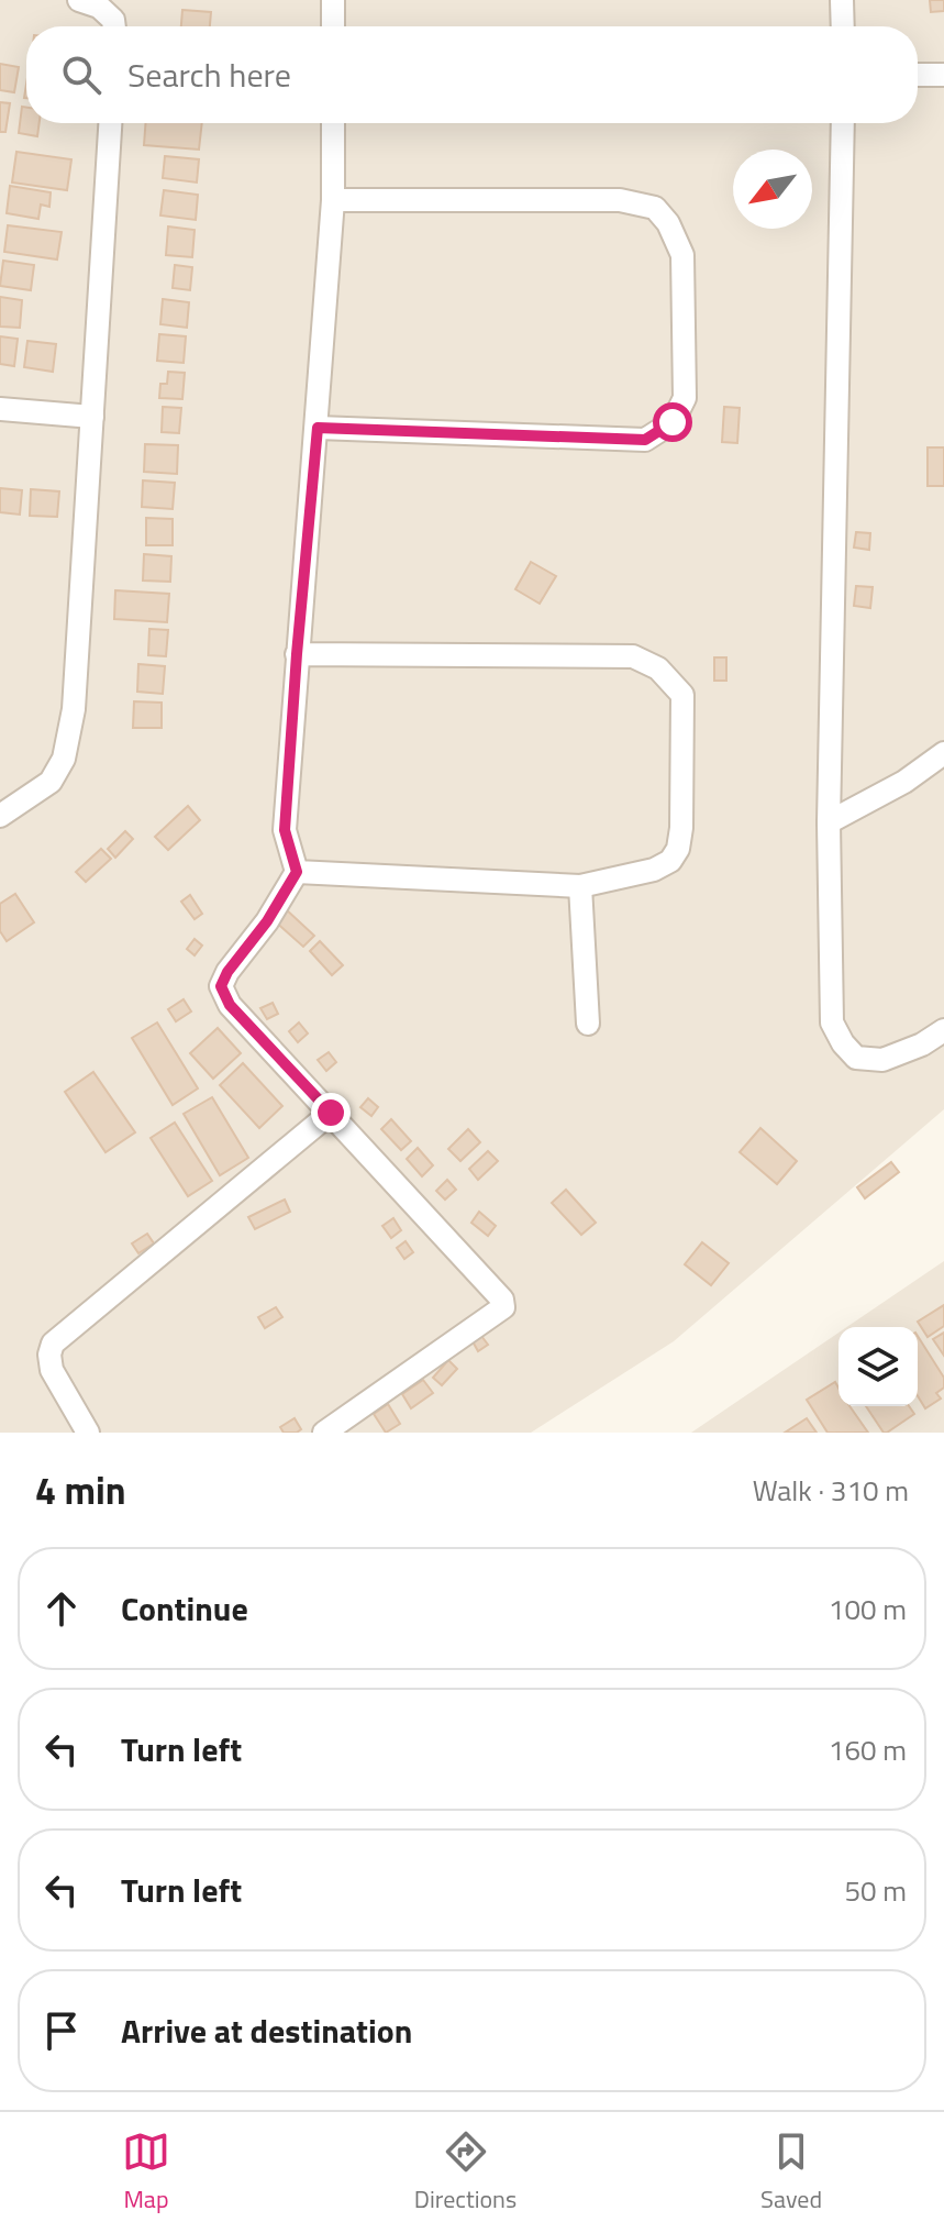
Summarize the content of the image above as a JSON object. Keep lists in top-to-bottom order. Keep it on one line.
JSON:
{"north":"bottom left","page":{"search":"Search here","heading":["4 min","Walk · 310 m"],"list":[["Continue","100 m"],["Turn left","160 m"],["Turn left","50 m"],"Arrive at destination"],"nav":["Map","Directions","Saved"]}}
